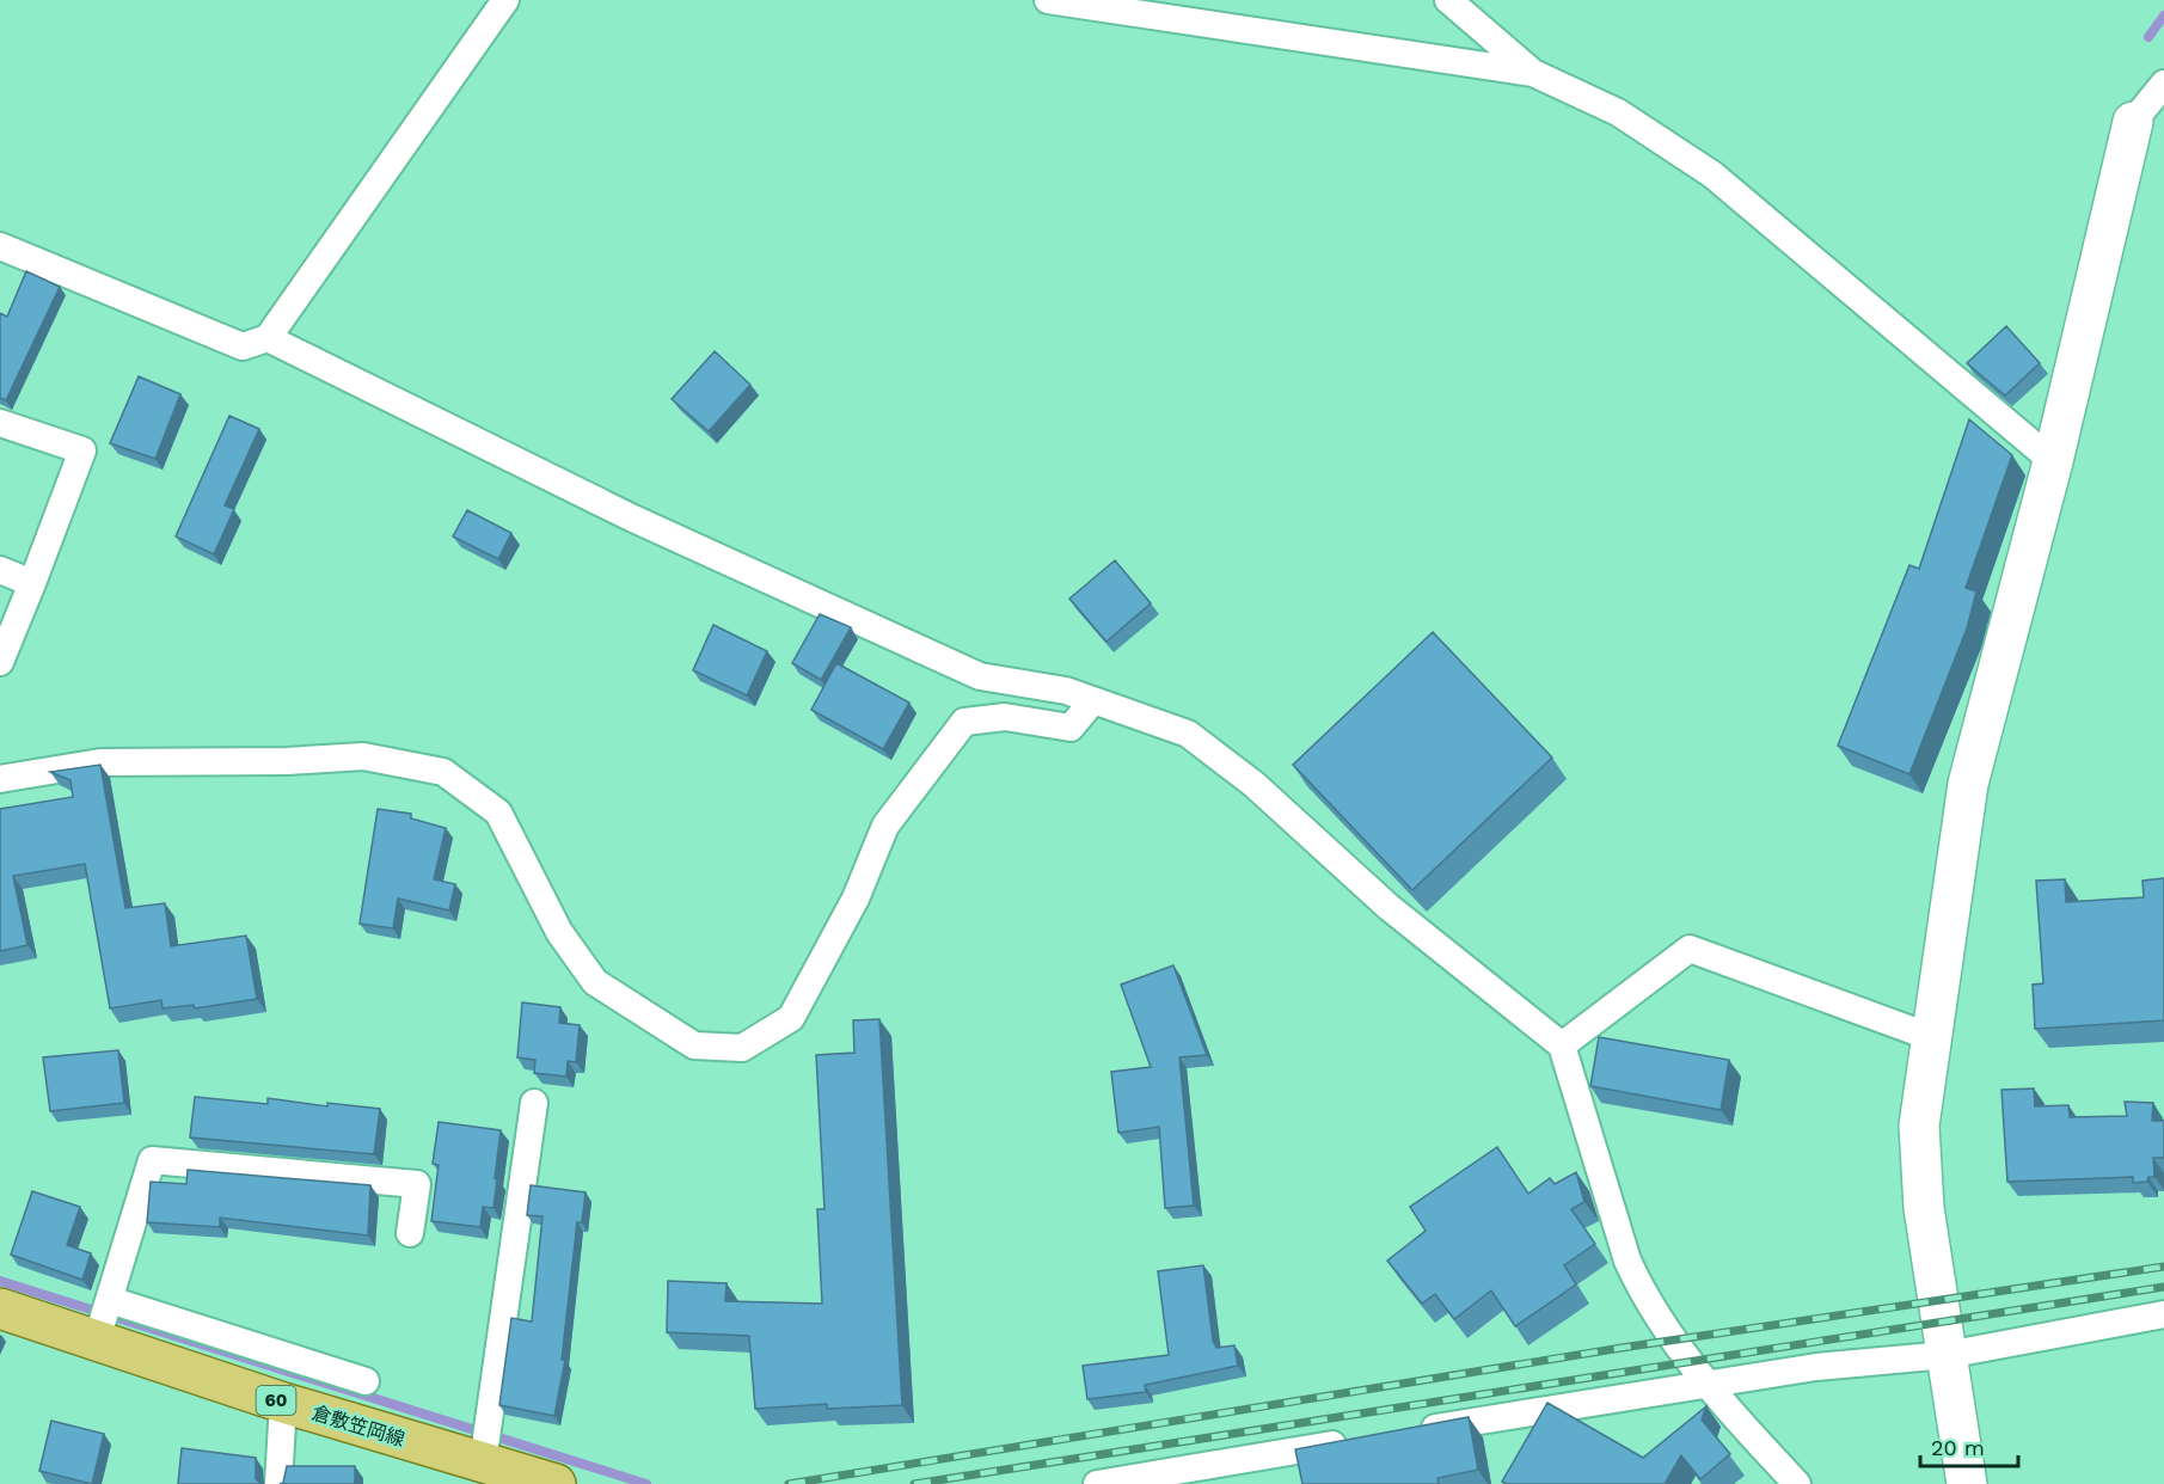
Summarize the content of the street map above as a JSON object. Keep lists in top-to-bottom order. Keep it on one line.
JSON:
{"streets":{"main road":["60","倉敷笠岡線"]},"scale_bar":"20 m"}
